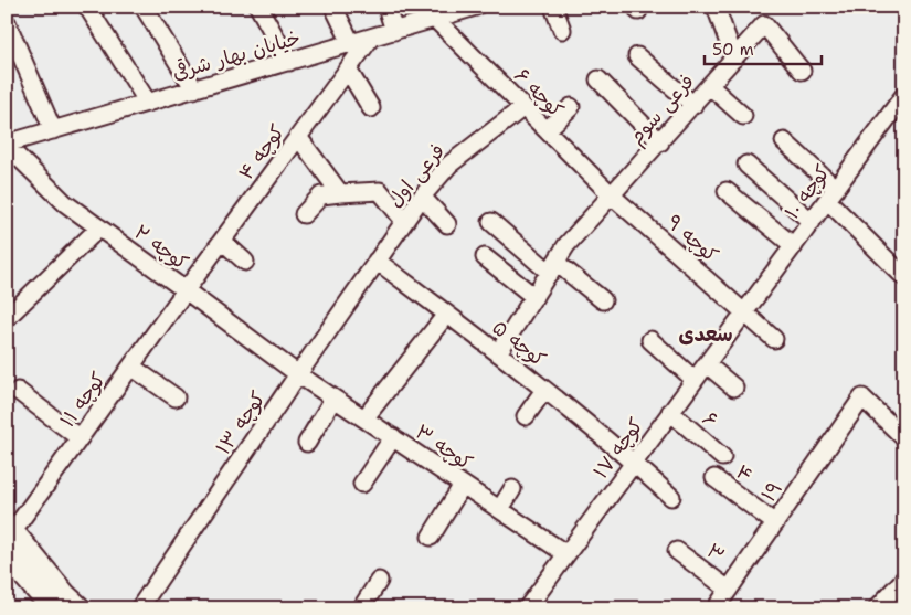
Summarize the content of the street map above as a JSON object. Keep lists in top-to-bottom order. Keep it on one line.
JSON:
{"streets":{"street":["خیابان بهار شرقی","کوچه ۶","فرعی سوم","کوچه ۴","فرعی اول","کوچه ۱۰","کوچه ۹","کوچه ۲","کوچه ۵","کوچه ۱۱","۶","کوچه ۱۳","کوچه ۳","کوچه ۱۷","۴","۱۹","۳"]},"crossings":[["خیابان بهار شرقی","کوچه ۶"],["خیابان بهار شرقی","کوچه ۴"],["خیابان بهار شرقی","کوچه ۲"],["کوچه ۶","فرعی سوم"],["کوچه ۶","فرعی اول"],["کوچه ۶","کوچه ۹"],["فرعی سوم","کوچه ۹"],["کوچه ۴","کوچه ۲"],["کوچه ۴","کوچه ۱۱"],["فرعی اول","کوچه ۵"],["فرعی اول","کوچه ۱۳"],["کوچه ۱۰","کوچه ۹"],["کوچه ۱۰","کوچه ۱۷"],["کوچه ۹","کوچه ۱۷"],["کوچه ۲","کوچه ۱۱"],["کوچه ۲","کوچه ۱۳"],["کوچه ۲","کوچه ۳"],["کوچه ۵","کوچه ۱۳"],["کوچه ۵","کوچه ۱۷"],["۶","کوچه ۱۷"],["کوچه ۱۳","کوچه ۳"],["کوچه ۳","کوچه ۱۷"],["۴","۱۹"],["۱۹","۳"]],"districts":["سعدی"],"scale_bar":"50 m"}
